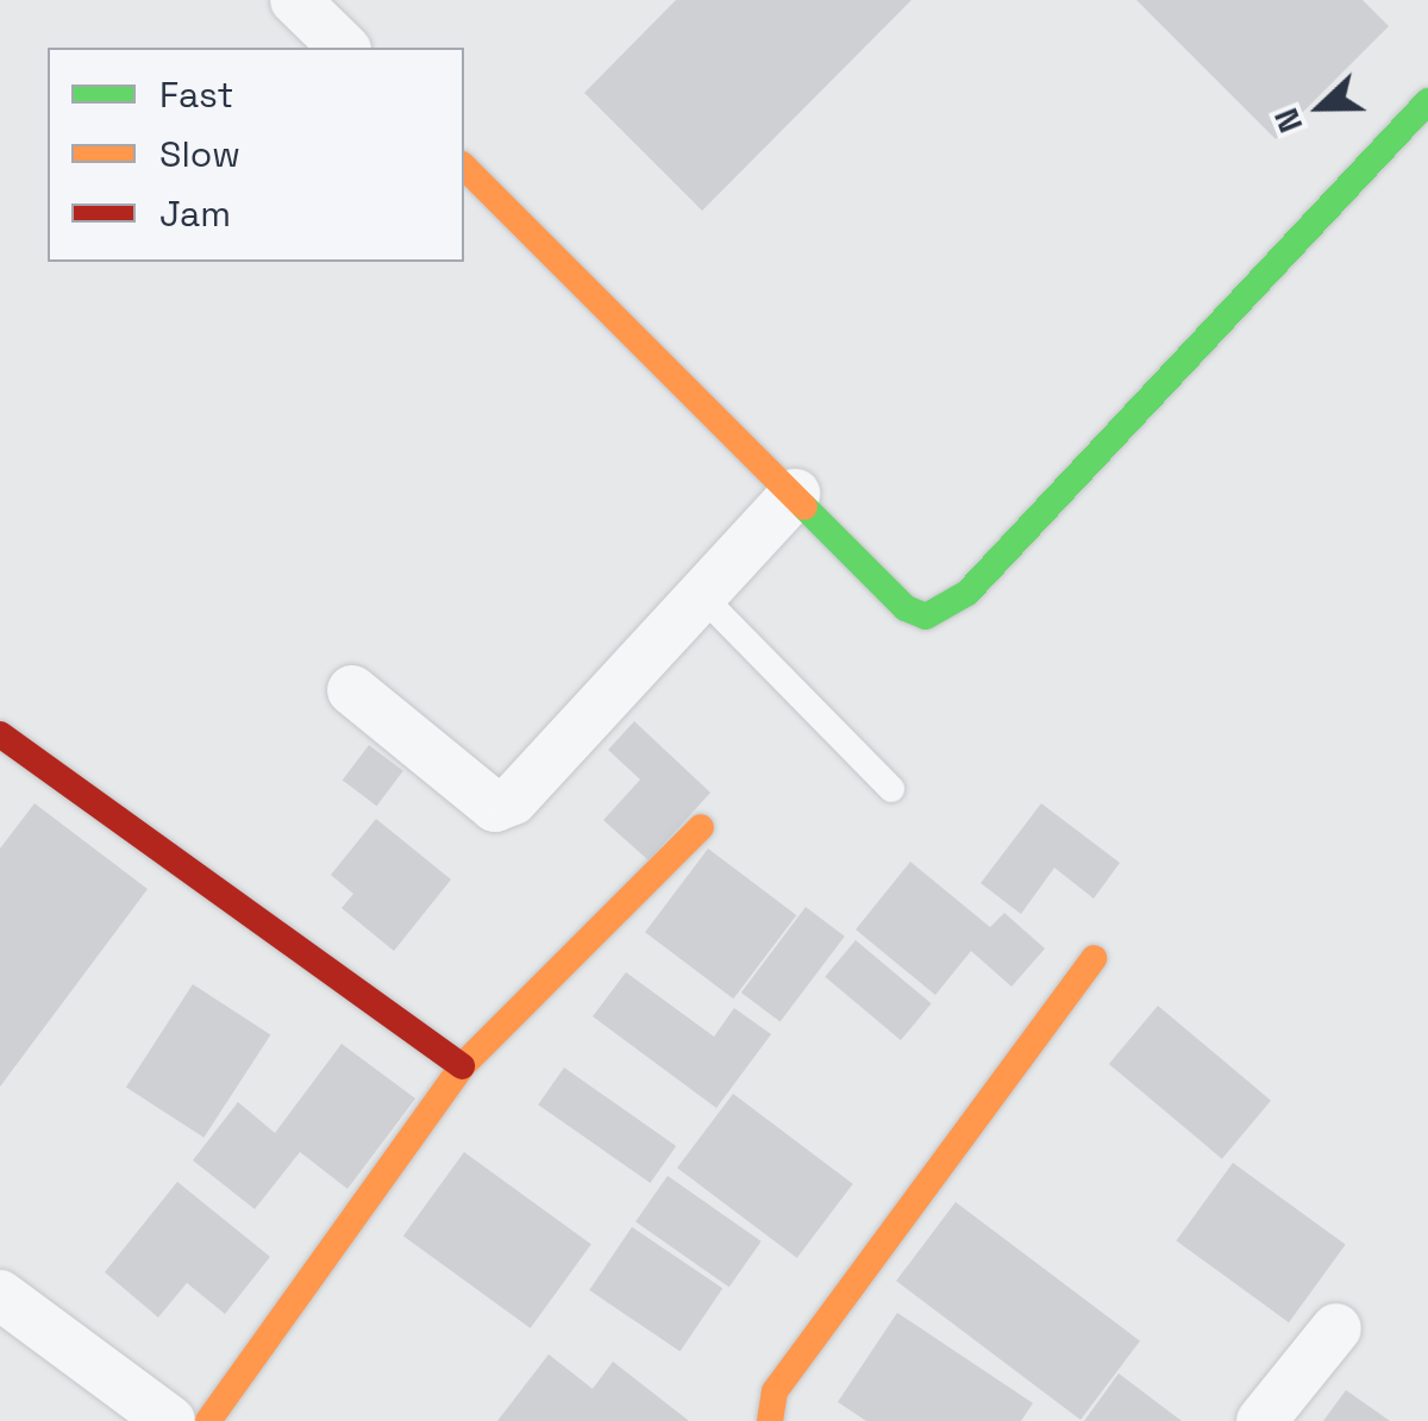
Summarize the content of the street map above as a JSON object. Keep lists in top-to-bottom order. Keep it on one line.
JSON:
{"legend":["Fast","Slow","Jam"],"north":"left"}
